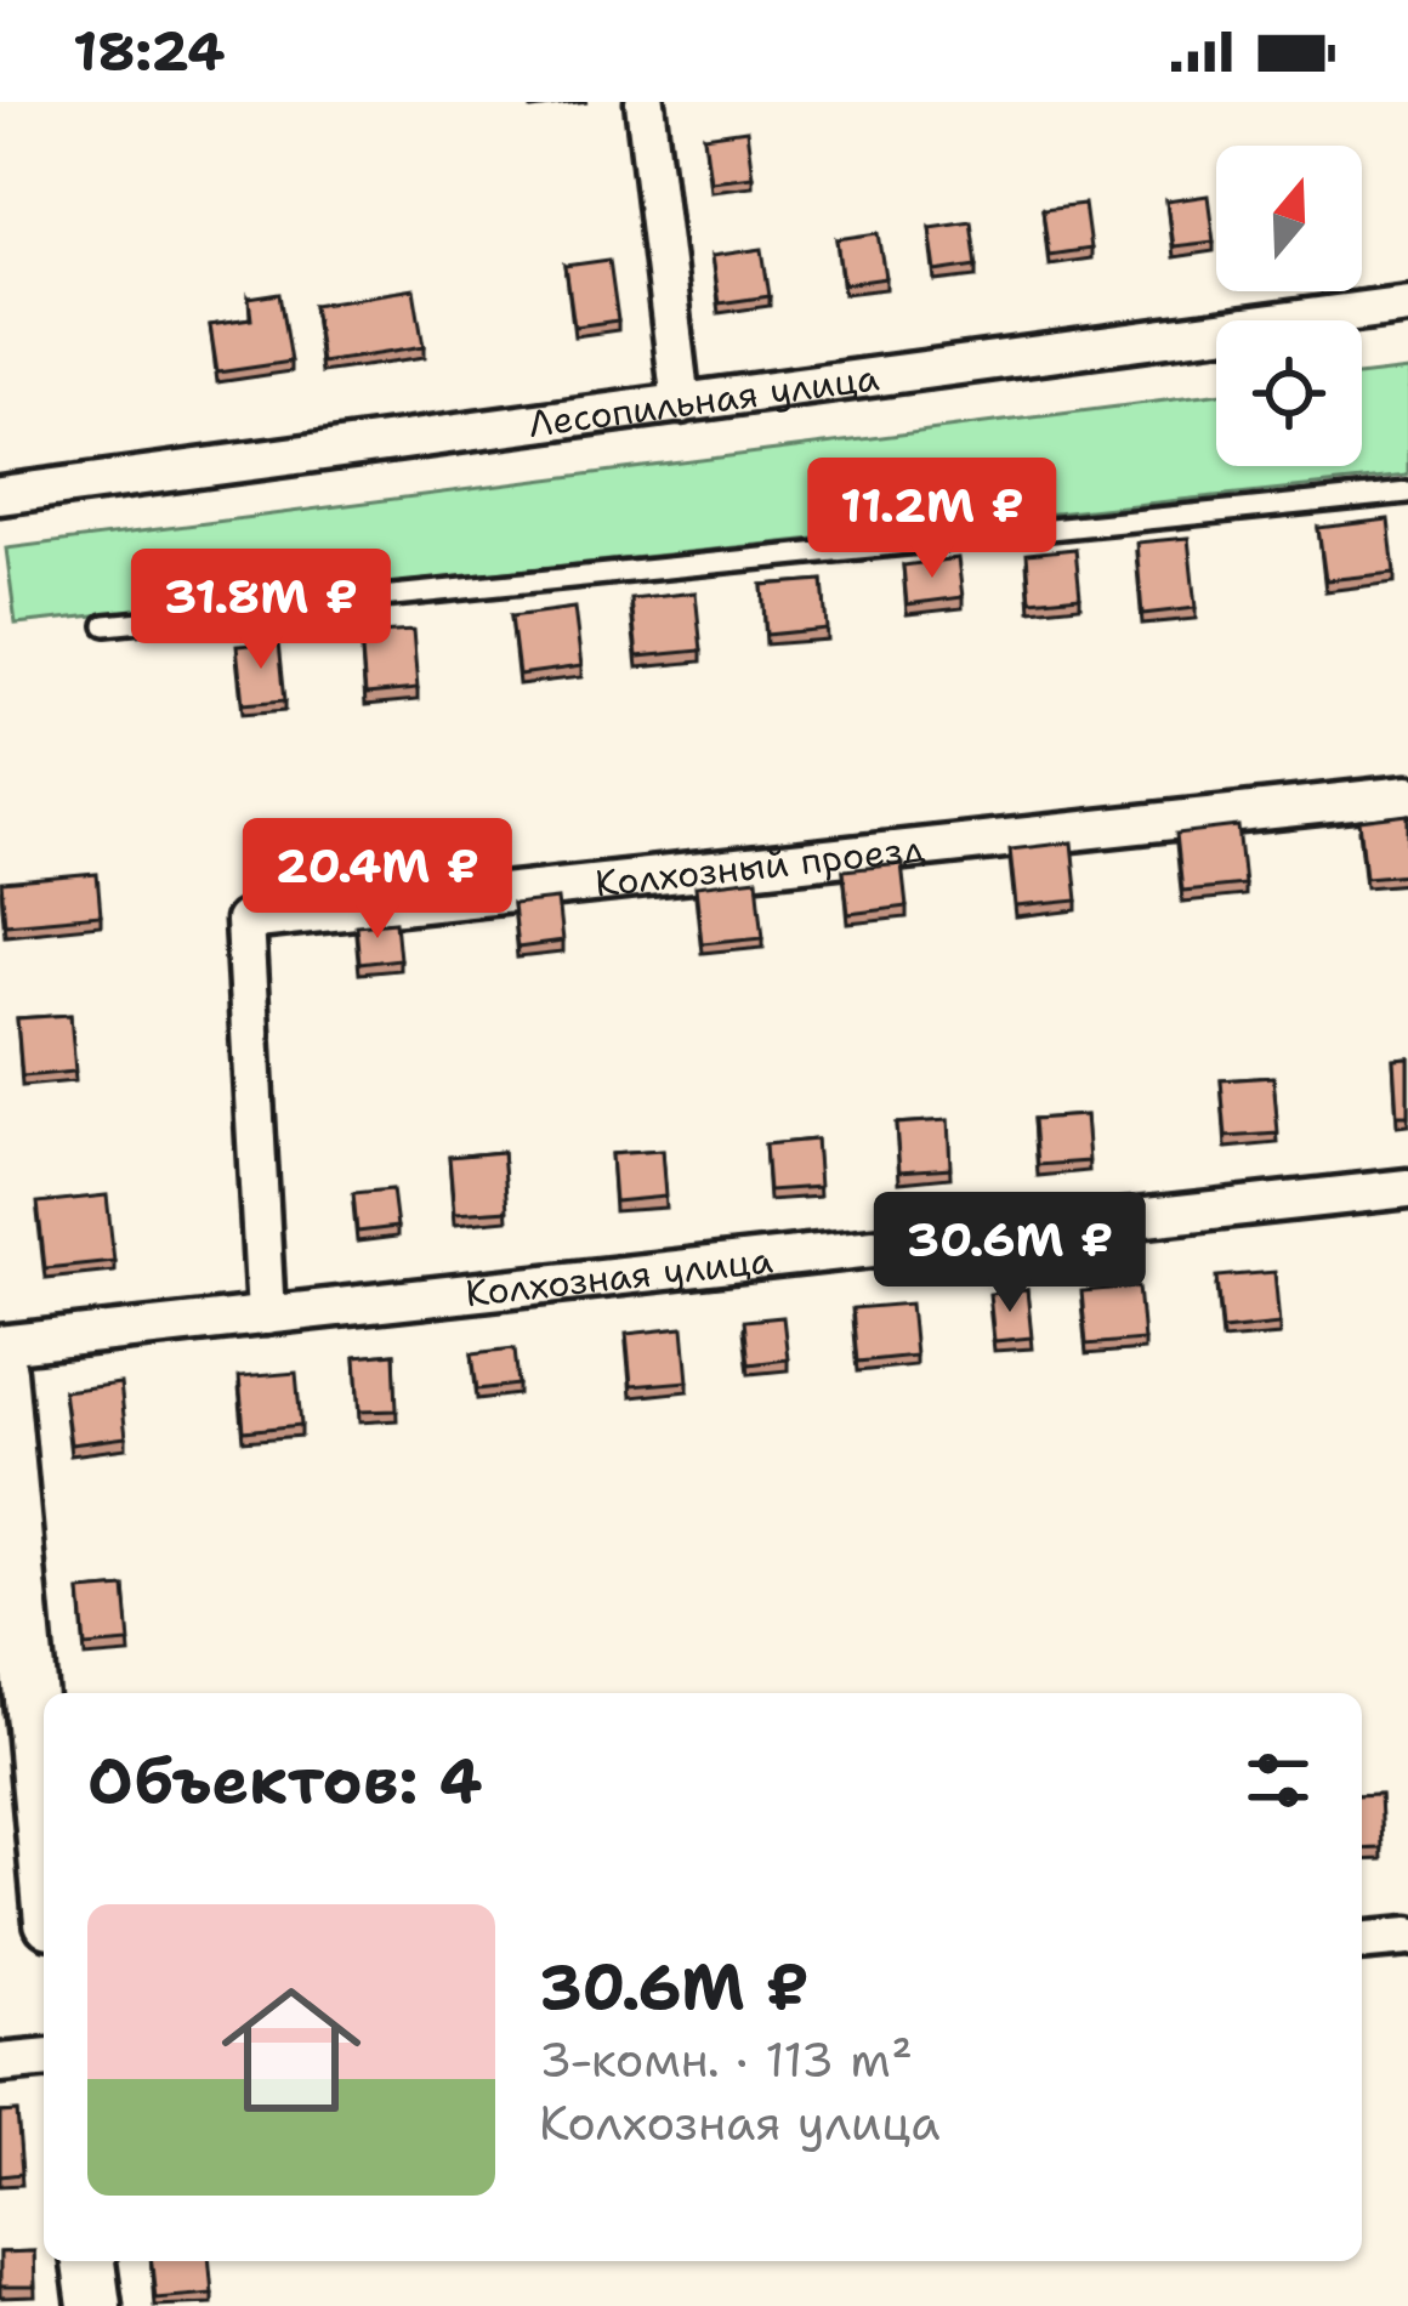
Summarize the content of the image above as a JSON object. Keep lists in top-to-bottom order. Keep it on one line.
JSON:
{"streets":{"street":["Лесопильная улица","Колхозный проезд","Колхозная улица"]},"crossings":[["Колхозный проезд","Колхозная улица"]],"north":"top","page":{"status":"18:24","price":["11.2M ₽","31.8M ₽","20.4M ₽","30.6M ₽"],"heading":"Объектов: 4","list":[{"name":"30.6M ₽","note":"3-комн. · 113 m² · Колхозная улица"}]}}
